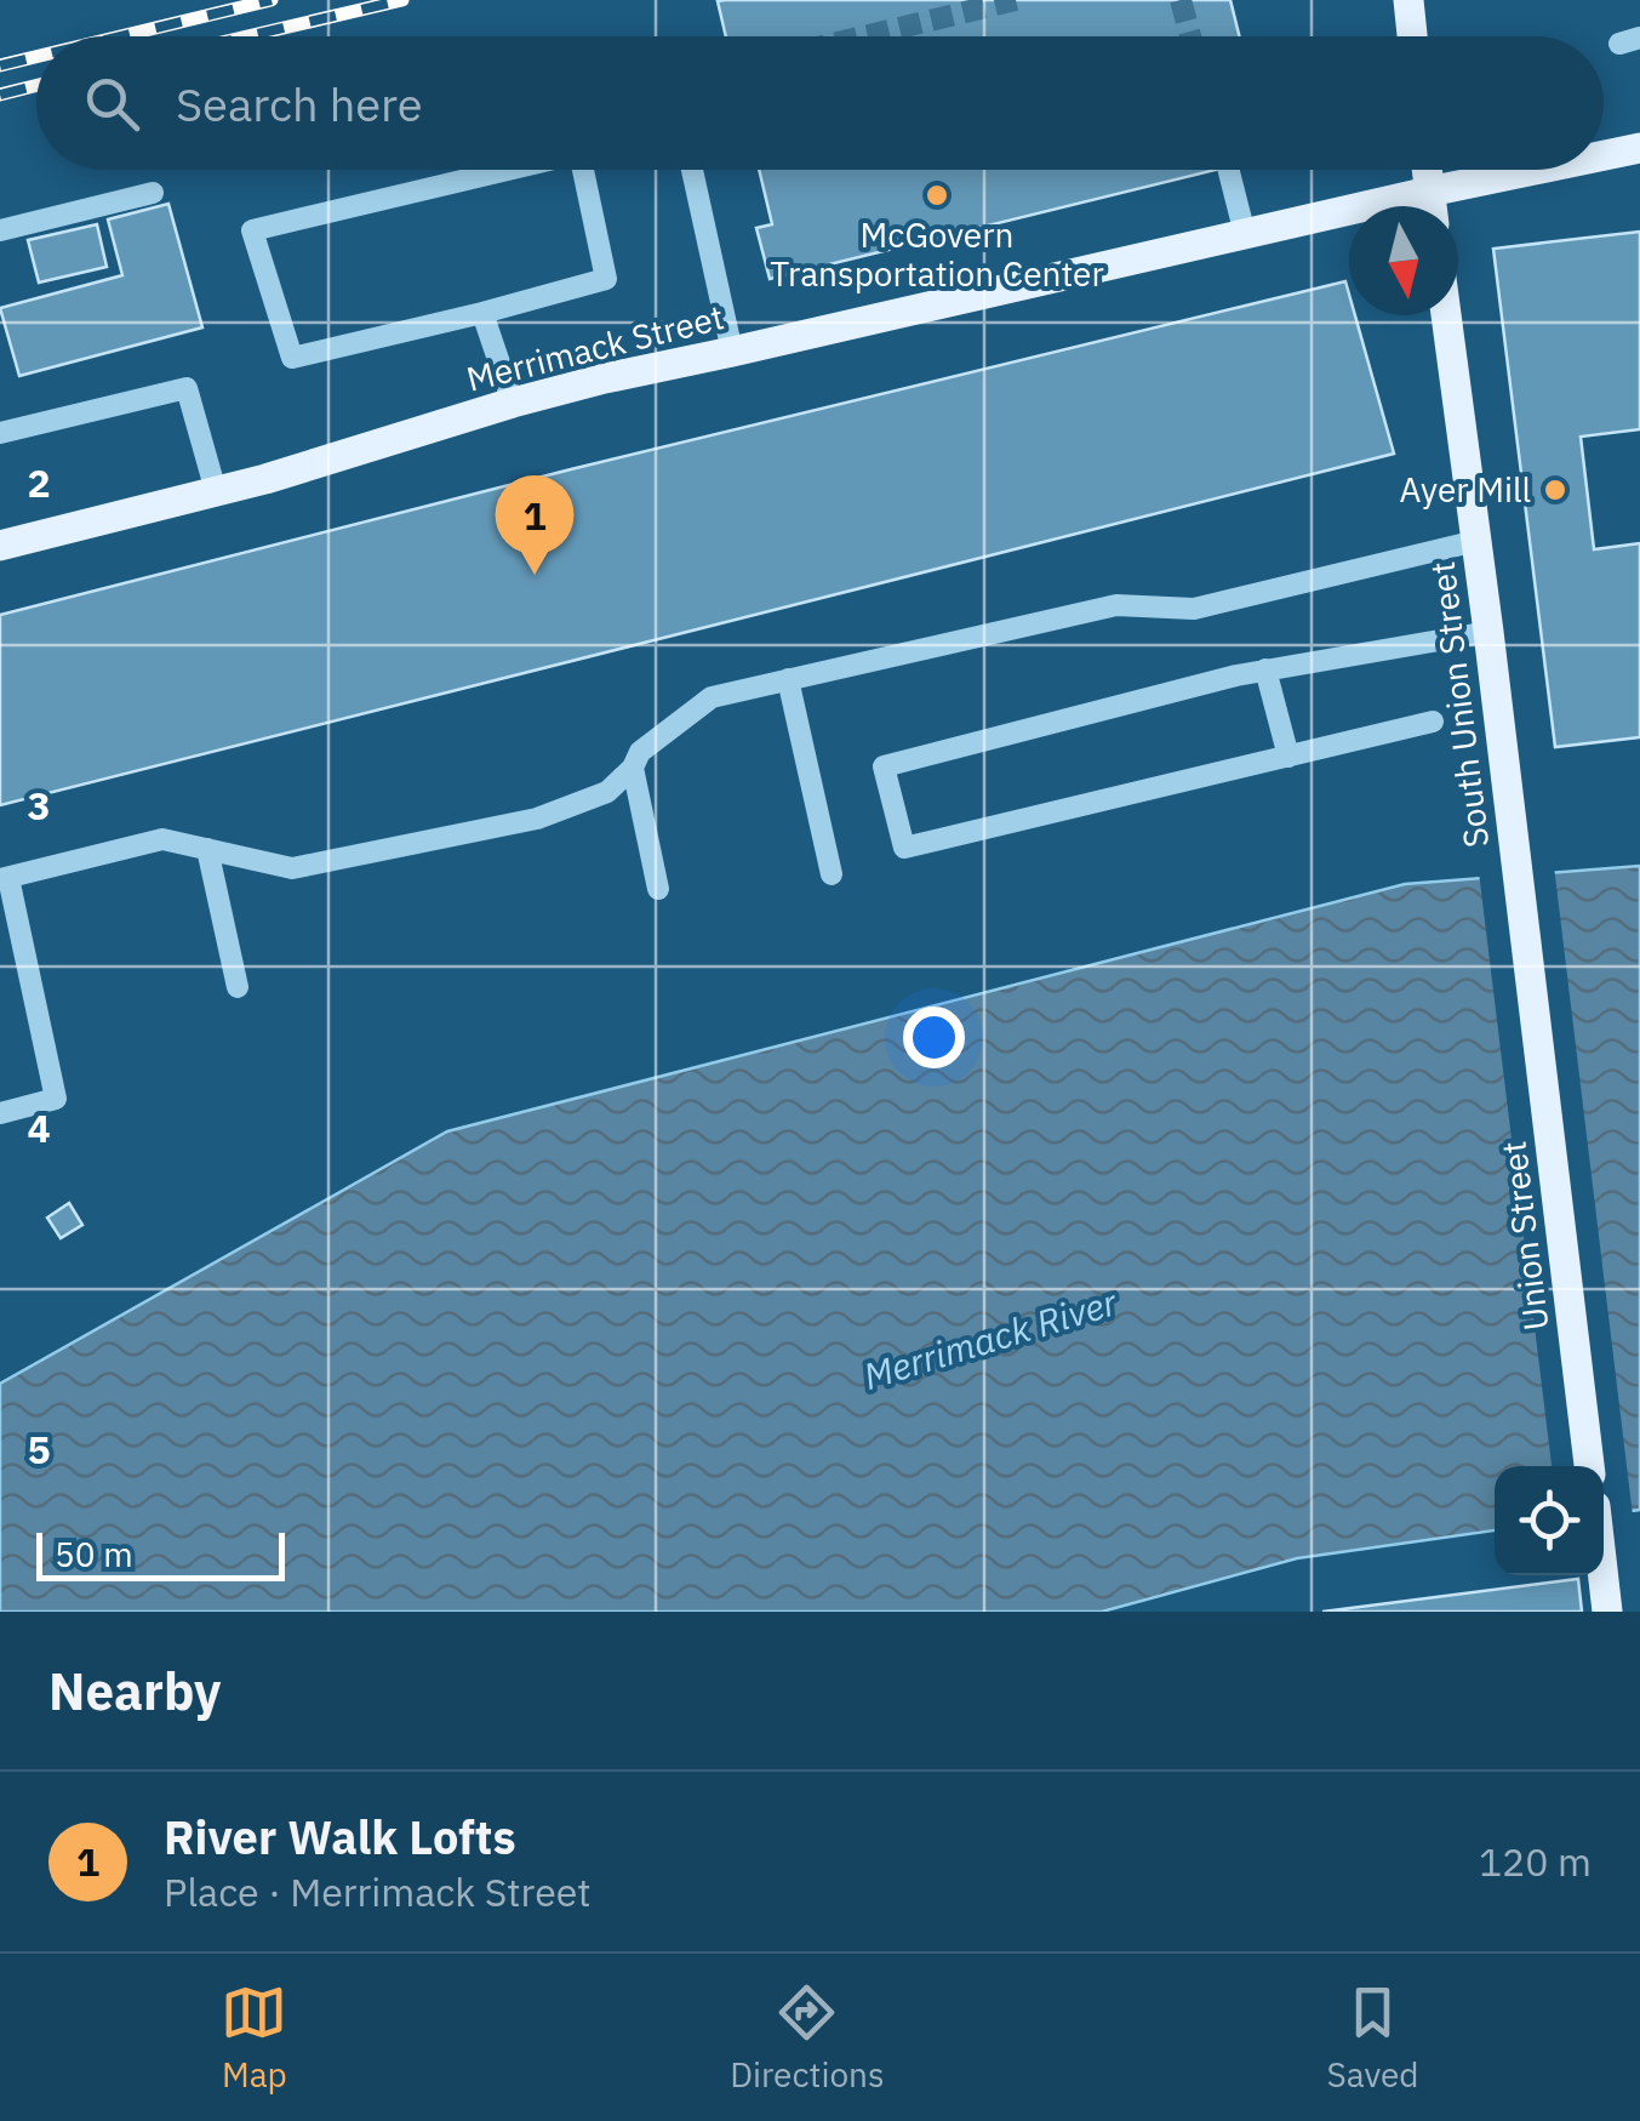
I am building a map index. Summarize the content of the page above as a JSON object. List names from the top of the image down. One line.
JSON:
{"streets":{"main road":["Merrimack Street","South Union Street","Union Street"]},"crossings":[["South Union Street","Union Street"]],"water":["Merrimack River"],"places":["McGovern Transportation Center","Ayer Mill"],"scale_bar":"50 m","north":"bottom","page":{"search":"Search here","pins":"1","scale":"50 m","heading":"Nearby","list":[{"mark":"1","name":"River Walk Lofts","note":"Place · Merrimack Street","value":"120 m"}],"nav":["Map","Directions","Saved"]},"grid":{"rows":["2","3","4","5"]}}
